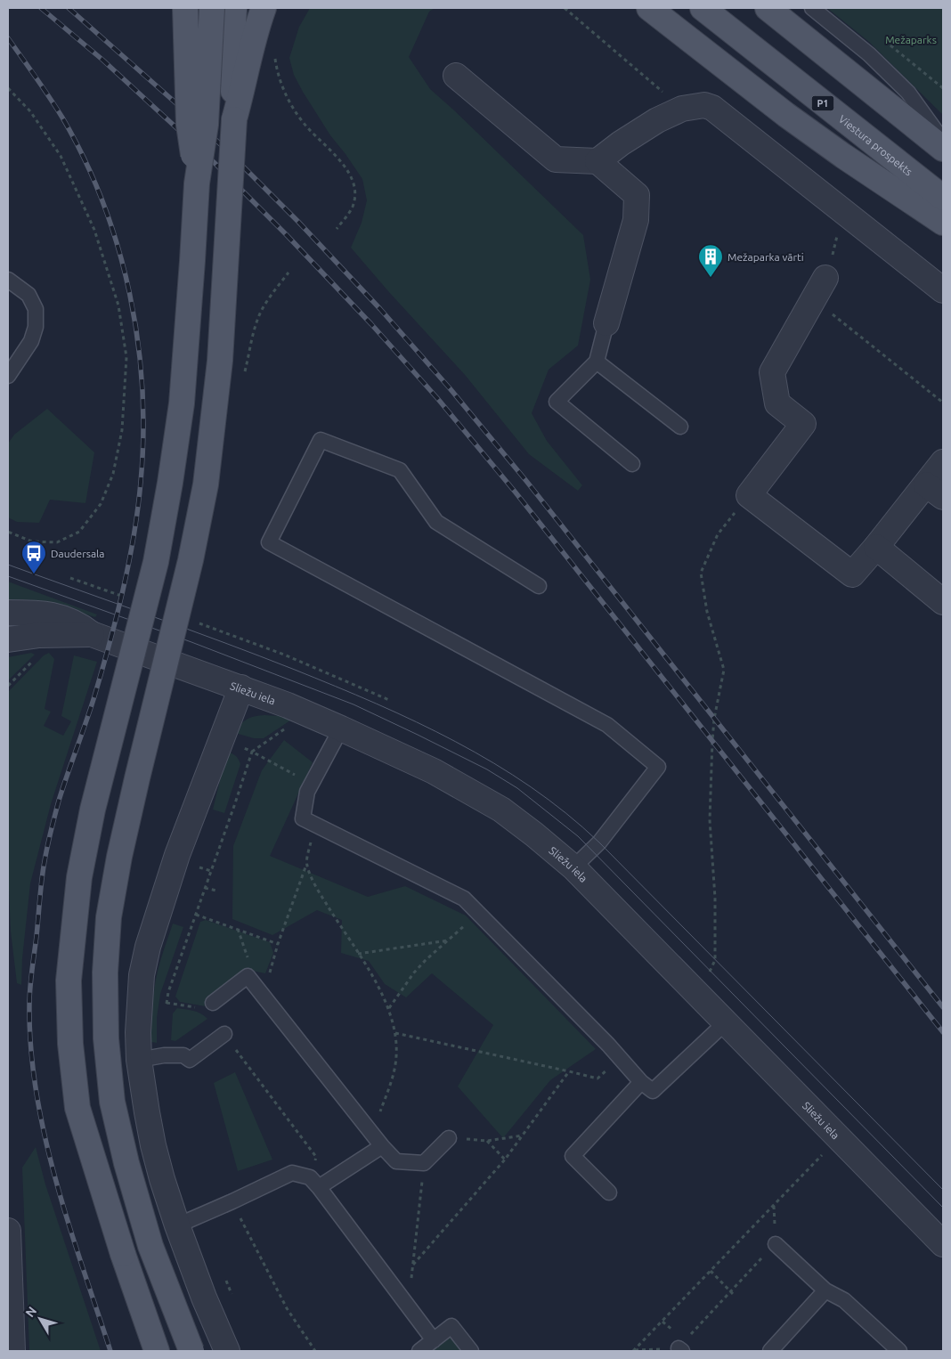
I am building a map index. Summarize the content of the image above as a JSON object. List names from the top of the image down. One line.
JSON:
{"streets":{"main road":["P1","Viestura prospekts"],"street":["Sliežu iela"]},"parks":["Mežaparks"],"places":{"building":["Mežaparka vārti"],"bus stop":["Daudersala"]},"north":"top left"}
